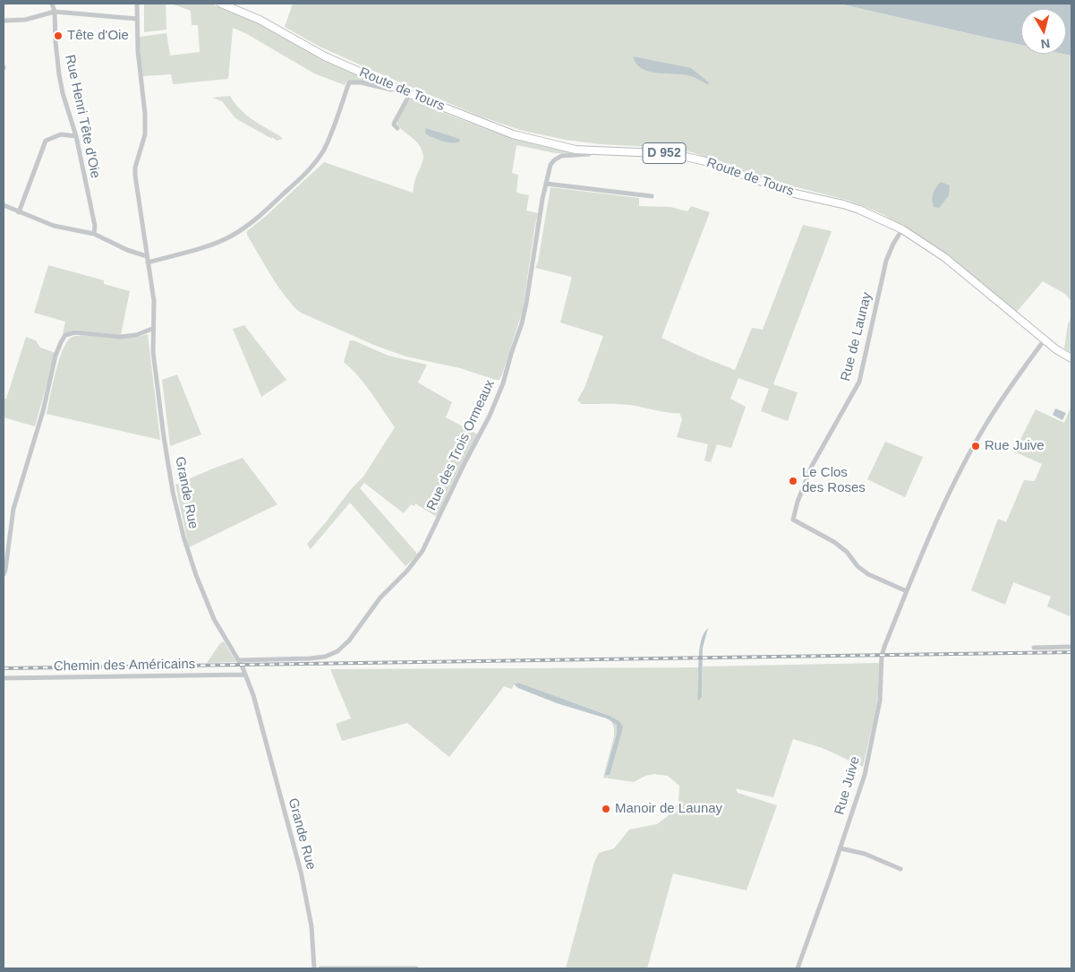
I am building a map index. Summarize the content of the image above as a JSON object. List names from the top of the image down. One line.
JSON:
{"streets":{"main road":["Route de Tours","D 952"],"street":["Rue Henri Tête d'Oie","Rue de Launay","Rue des Trois Ormeaux","Grande Rue","Chemin des Américains","Rue Juive"]},"crossings":[["Route de Tours","Rue de Launay"],["Route de Tours","Rue des Trois Ormeaux"],["Route de Tours","Rue Juive"],["Rue de Launay","Rue Juive"],["Rue des Trois Ormeaux","Grande Rue"],["Grande Rue","Chemin des Américains"]],"places":["Tête d'Oie","Rue Juive","Le Clos des Roses","Manoir de Launay"],"north":"bottom"}
